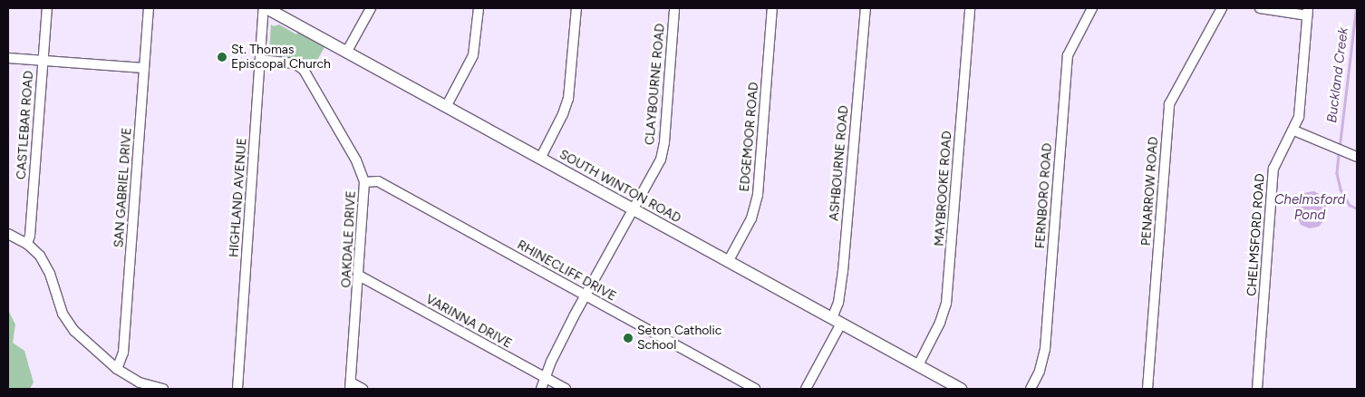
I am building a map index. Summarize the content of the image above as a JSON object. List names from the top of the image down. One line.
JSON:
{"streets":{"main road":["SOUTH WINTON ROAD"],"street":["CLAYBOURNE ROAD","CASTLEBAR ROAD","EDGEMOOR ROAD","ASHBOURNE ROAD","SAN GABRIEL DRIVE","MAYBROOKE ROAD","PENARROW ROAD","FERNBORO ROAD","HIGHLAND AVENUE","CHELMSFORD ROAD","OAKDALE DRIVE","RHINECLIFF DRIVE","VARINNA DRIVE"]},"crossings":[["CLAYBOURNE ROAD","SOUTH WINTON ROAD"],["CLAYBOURNE ROAD","RHINECLIFF DRIVE"],["CLAYBOURNE ROAD","VARINNA DRIVE"],["EDGEMOOR ROAD","SOUTH WINTON ROAD"],["ASHBOURNE ROAD","SOUTH WINTON ROAD"],["SOUTH WINTON ROAD","MAYBROOKE ROAD"],["SOUTH WINTON ROAD","HIGHLAND AVENUE"],["HIGHLAND AVENUE","OAKDALE DRIVE"],["OAKDALE DRIVE","RHINECLIFF DRIVE"],["OAKDALE DRIVE","VARINNA DRIVE"]],"water":["Buckland Creek","Chelmsford Pond"],"places":["St. Thomas Episcopal Church","Seton Catholic School"]}
